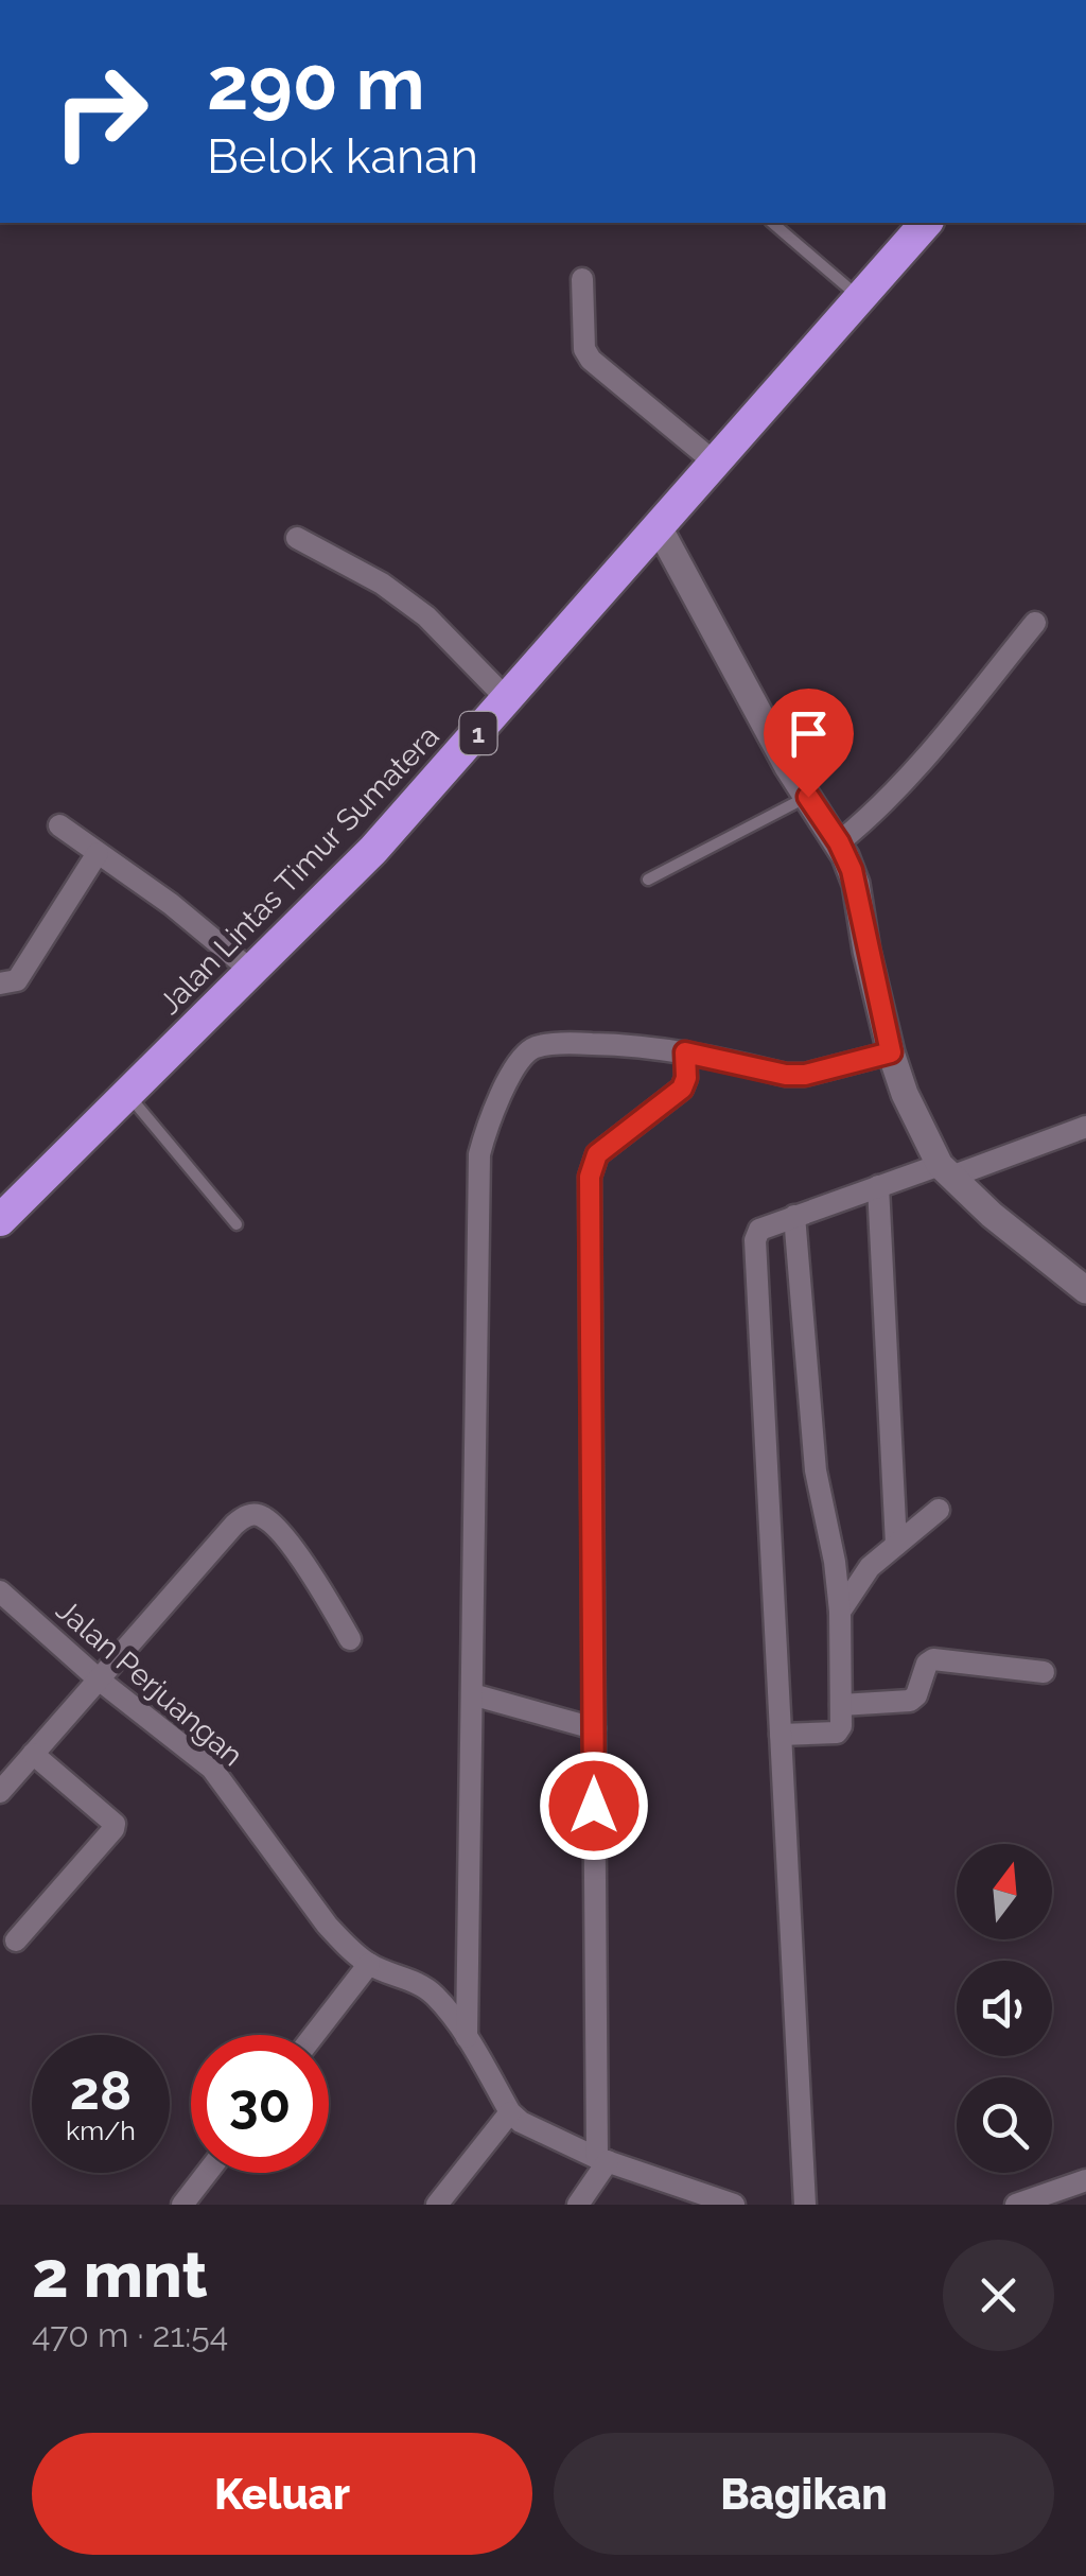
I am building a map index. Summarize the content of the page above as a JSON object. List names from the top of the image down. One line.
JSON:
{"streets":{"highway":["1","Jalan Lintas Timur Sumatera"],"street":["Jalan Perjuangan"]},"north":"top","page":{"turn":["290 m","Belok kanan"],"speed":"28 km/h","limit":"30","heading":["2 mnt","470 m · 21:54"],"buttons":["Keluar","Bagikan"]}}
